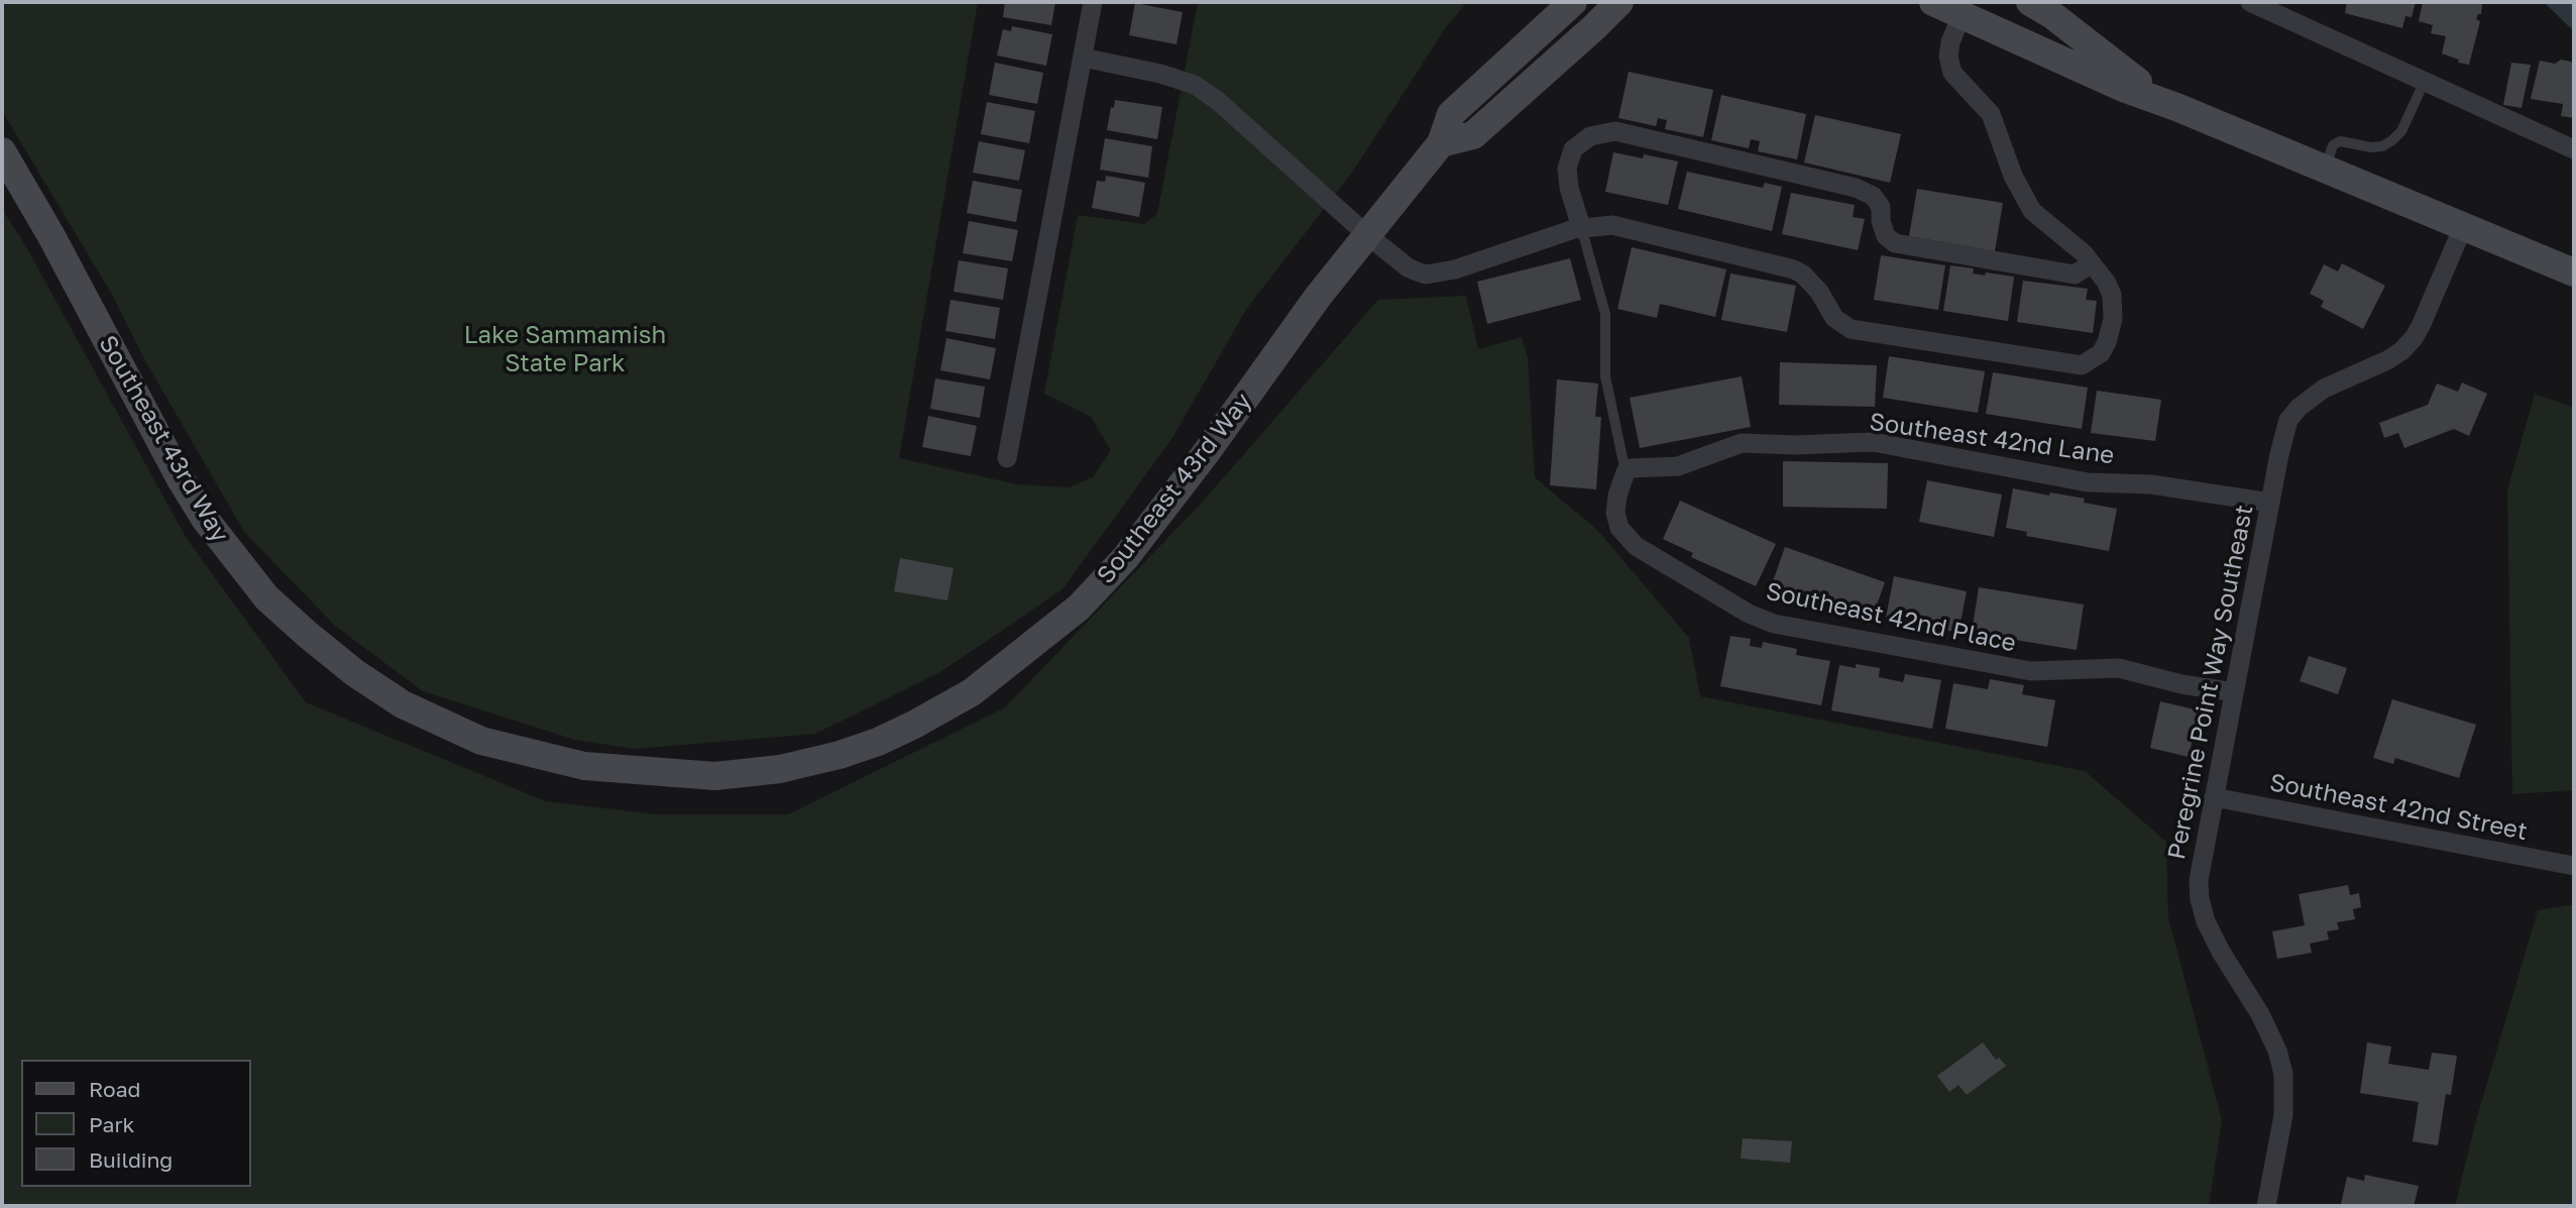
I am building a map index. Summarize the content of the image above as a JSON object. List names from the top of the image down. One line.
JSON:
{"streets":{"main road":["Southeast 43rd Way"],"street":["Southeast 42nd Lane","Southeast 42nd Place","Peregrine Point Way Southeast","Southeast 42nd Street"]},"crossings":[["Southeast 42nd Lane","Southeast 42nd Place"],["Southeast 42nd Lane","Peregrine Point Way Southeast"],["Southeast 42nd Place","Peregrine Point Way Southeast"],["Peregrine Point Way Southeast","Southeast 42nd Street"]],"parks":["Lake Sammamish State Park"],"legend":["Road","Park","Building"]}
